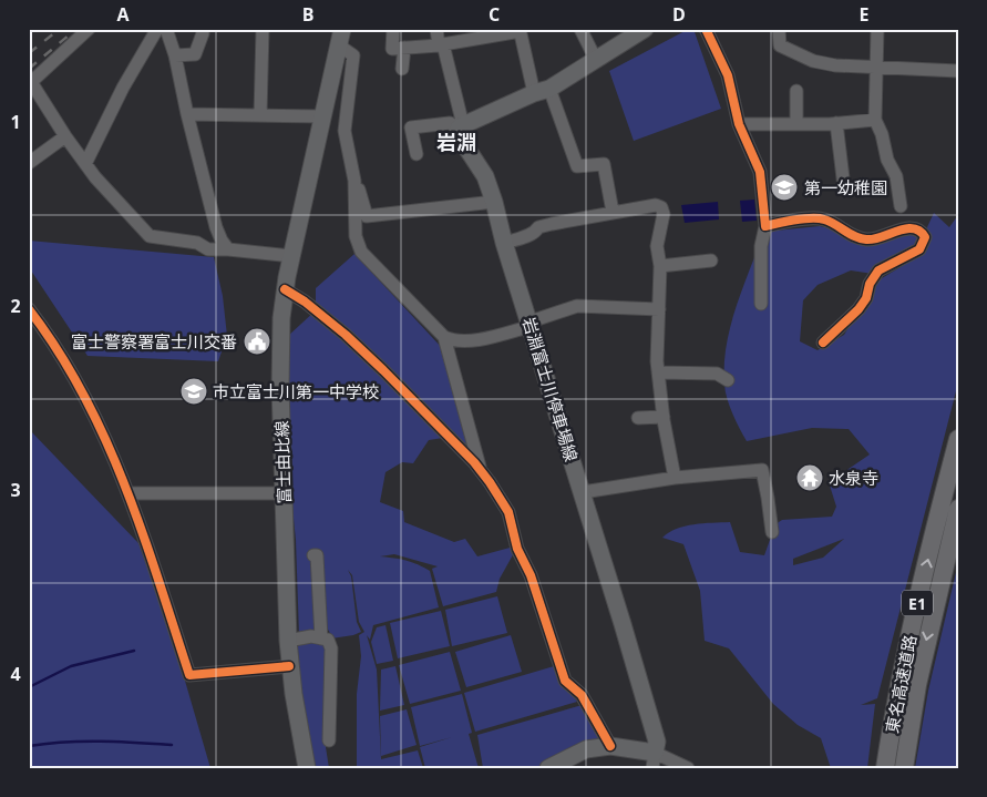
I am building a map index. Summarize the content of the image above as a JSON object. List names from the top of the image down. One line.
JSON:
{"streets":{"highway":["E1","東名高速道路"],"main road":["岩淵富士川停車場線","富士由比線"]},"districts":["岩淵"],"places":{"school or university":["第一幼稚園","市立富士川第一中学校"],"public building":["富士警察署富士川交番"],"temple":["水泉寺"]},"grid":{"columns":["A","B","C","D","E"],"rows":["1","2","3","4"]}}
